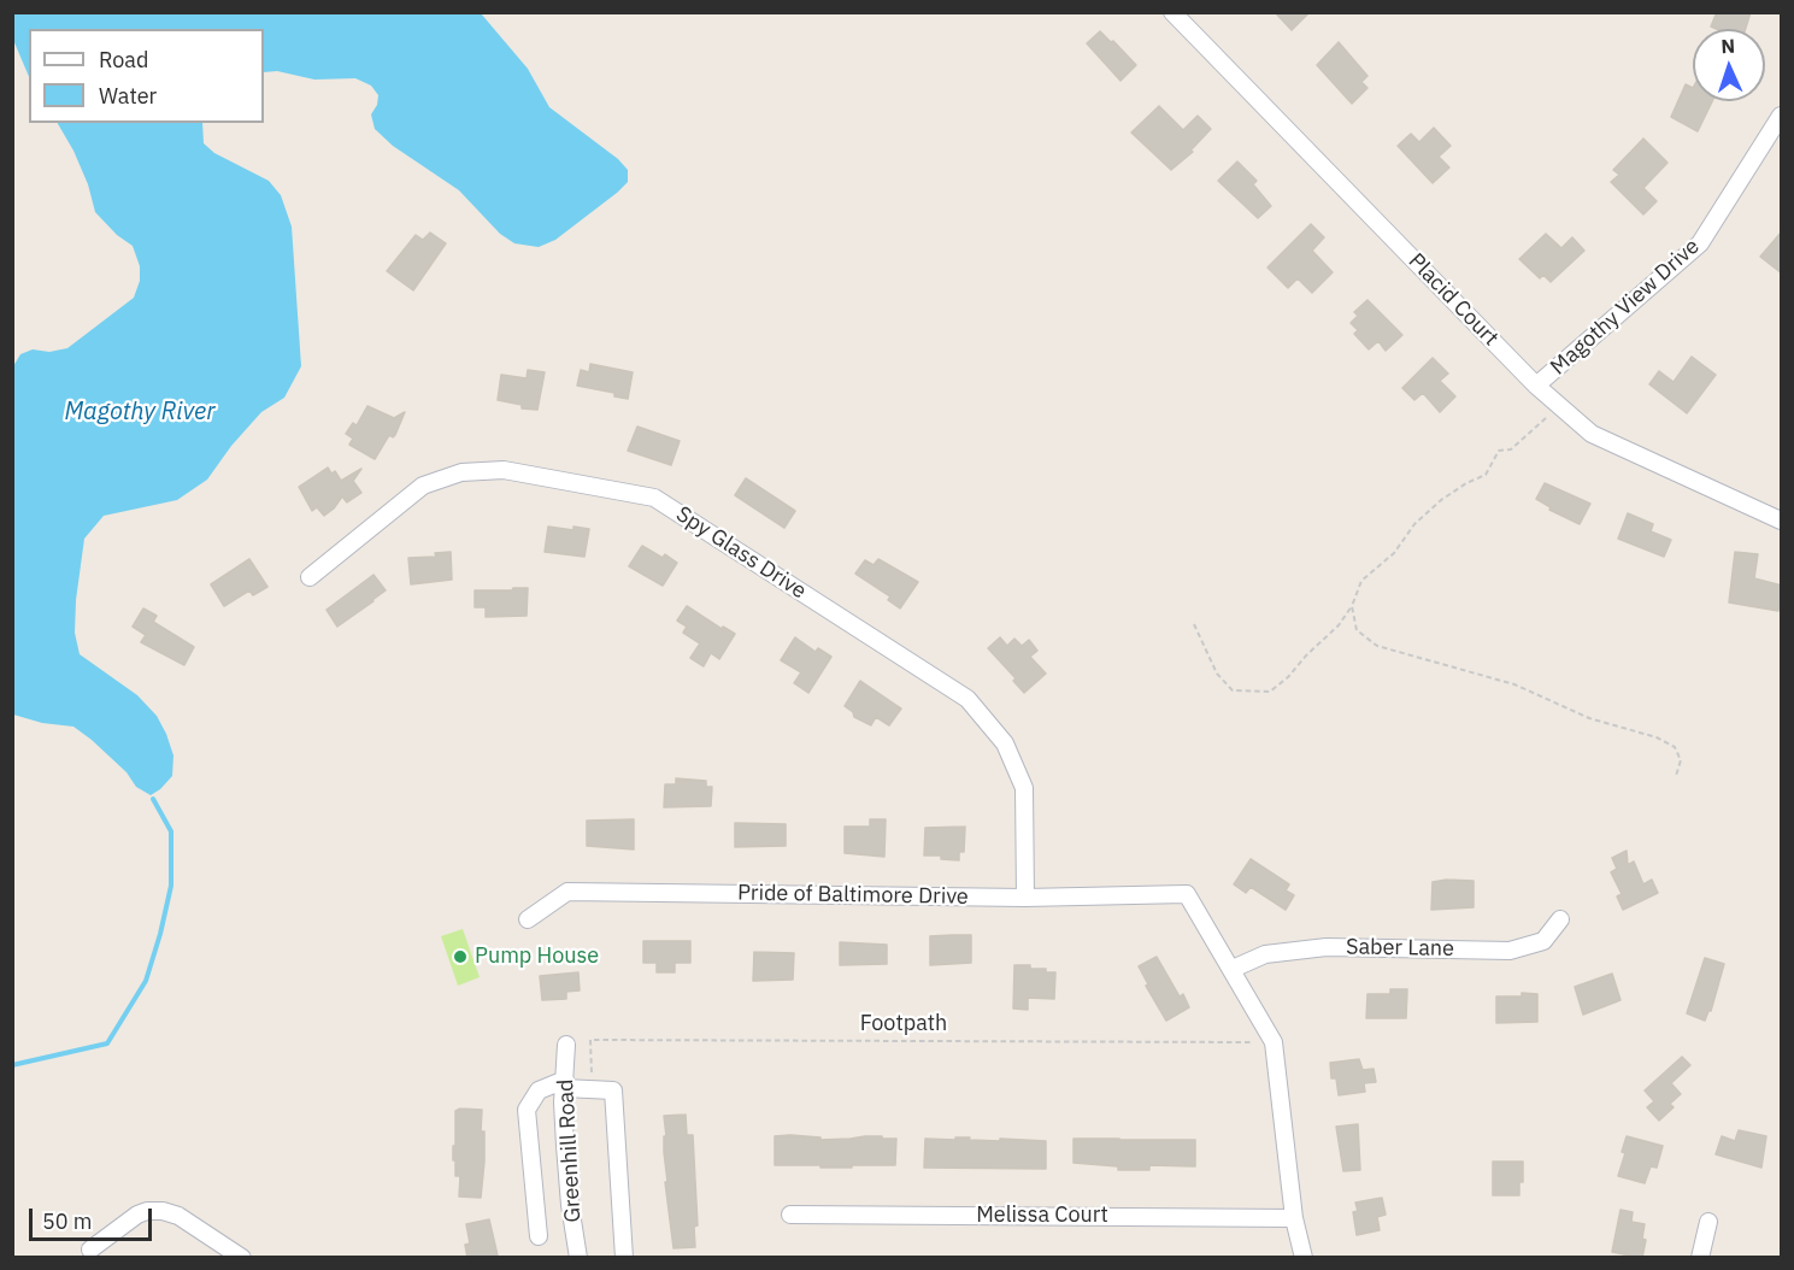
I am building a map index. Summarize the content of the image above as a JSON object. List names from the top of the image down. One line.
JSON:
{"streets":{"street":["Placid Court","Magothy View Drive","Spy Glass Drive","Pride of Baltimore Drive","Saber Lane","Greenhill Road","Melissa Court"],"path":["Footpath"]},"crossings":[["Placid Court","Magothy View Drive"],["Spy Glass Drive","Pride of Baltimore Drive"],["Pride of Baltimore Drive","Saber Lane"]],"water":["Magothy River"],"places":["Pump House"],"legend":["Road","Water"],"scale_bar":"50 m","north":"top"}
